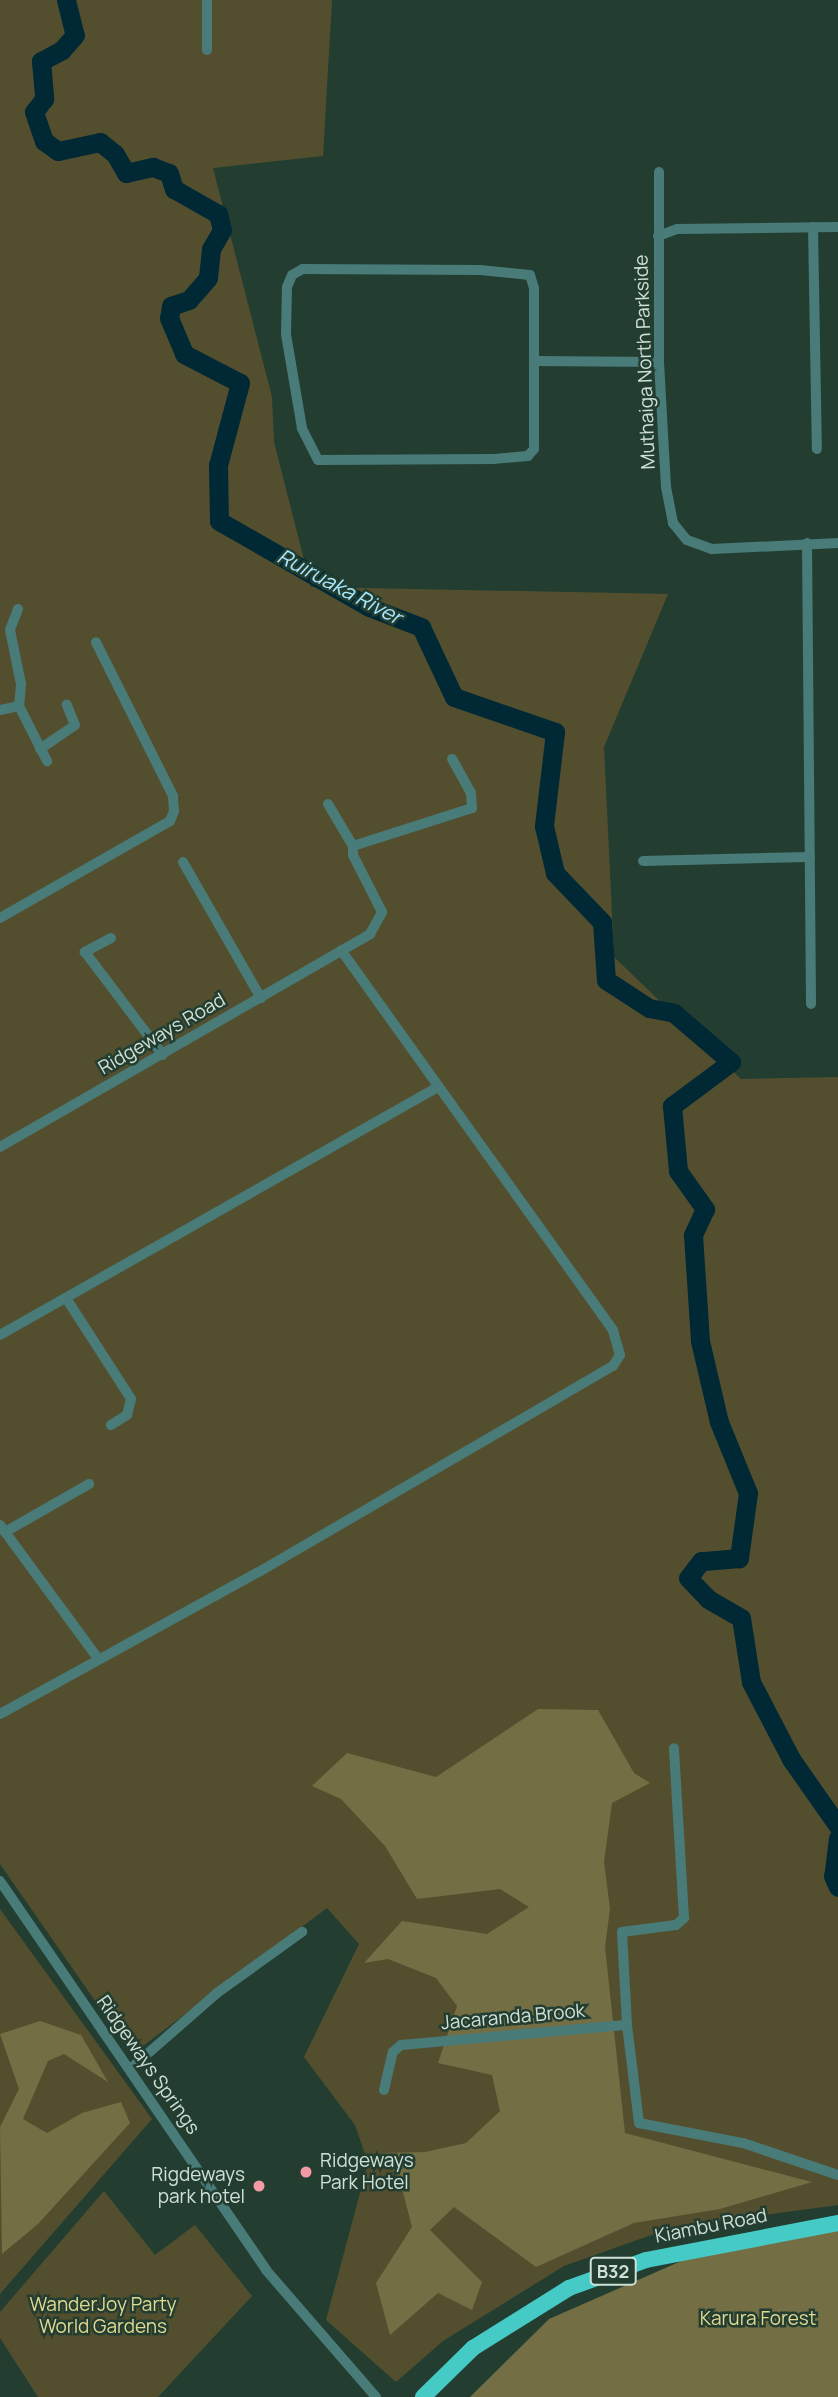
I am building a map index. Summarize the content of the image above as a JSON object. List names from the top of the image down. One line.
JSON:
{"streets":{"highway":["Kiambu Road","B32"],"street":["Muthaiga North Parkside","Ridgeways Road","Jacaranda Brook","Ridgeways Springs"]},"water":["Ruiruaka River"],"parks":["WanderJoy Party World Gardens","Karura Forest"],"places":["Ridgeways Park Hotel","Rigdeways park hotel"]}
